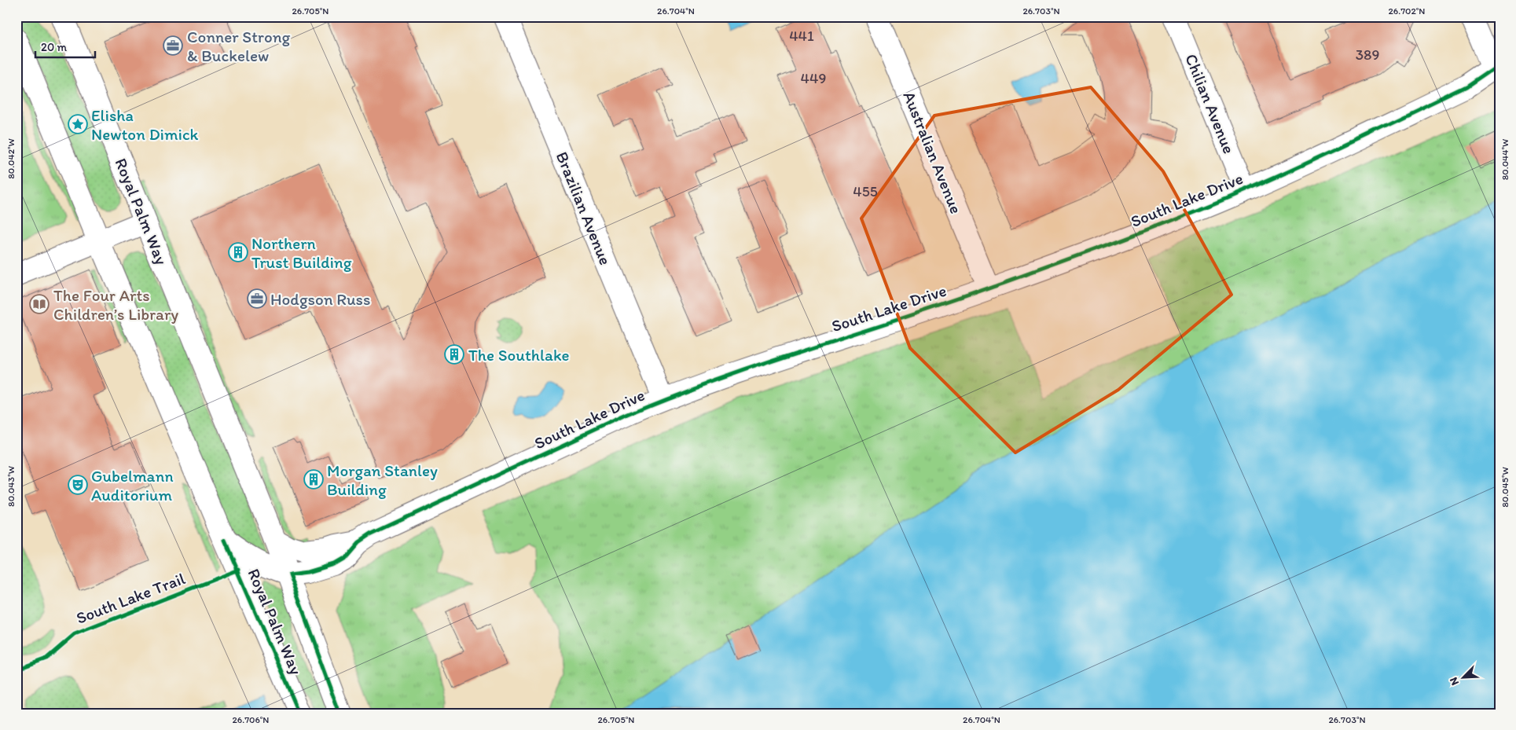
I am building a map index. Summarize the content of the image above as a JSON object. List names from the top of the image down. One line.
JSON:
{"streets":{"street":["Chilian Avenue","Australian Avenue","South Lake Drive","Brazilian Avenue","Royal Palm Way"],"cycle path":["South Lake Trail"]},"crossings":[["Chilian Avenue","South Lake Drive"],["Australian Avenue","South Lake Drive"],["South Lake Drive","Brazilian Avenue"],["South Lake Drive","Royal Palm Way"]],"places":{"office":["Conner Strong & Buckelew","Hodgson Russ"],"place":["Elisha Newton Dimick"],"building":["Northern Trust Building","The Southlake","Morgan Stanley Building"],"library":["The Four Arts Children’s Library"],"theatre":["Gubelmann Auditorium"]},"house_numbers":["441","389","449","455"],"scale_bar":"20 m","north":"bottom left","coordinates":["26.705°N","26.704°N","26.703°N","26.702°N","80.042°W","80.044°W","80.043°W","80.045°W","26.706°N"]}
